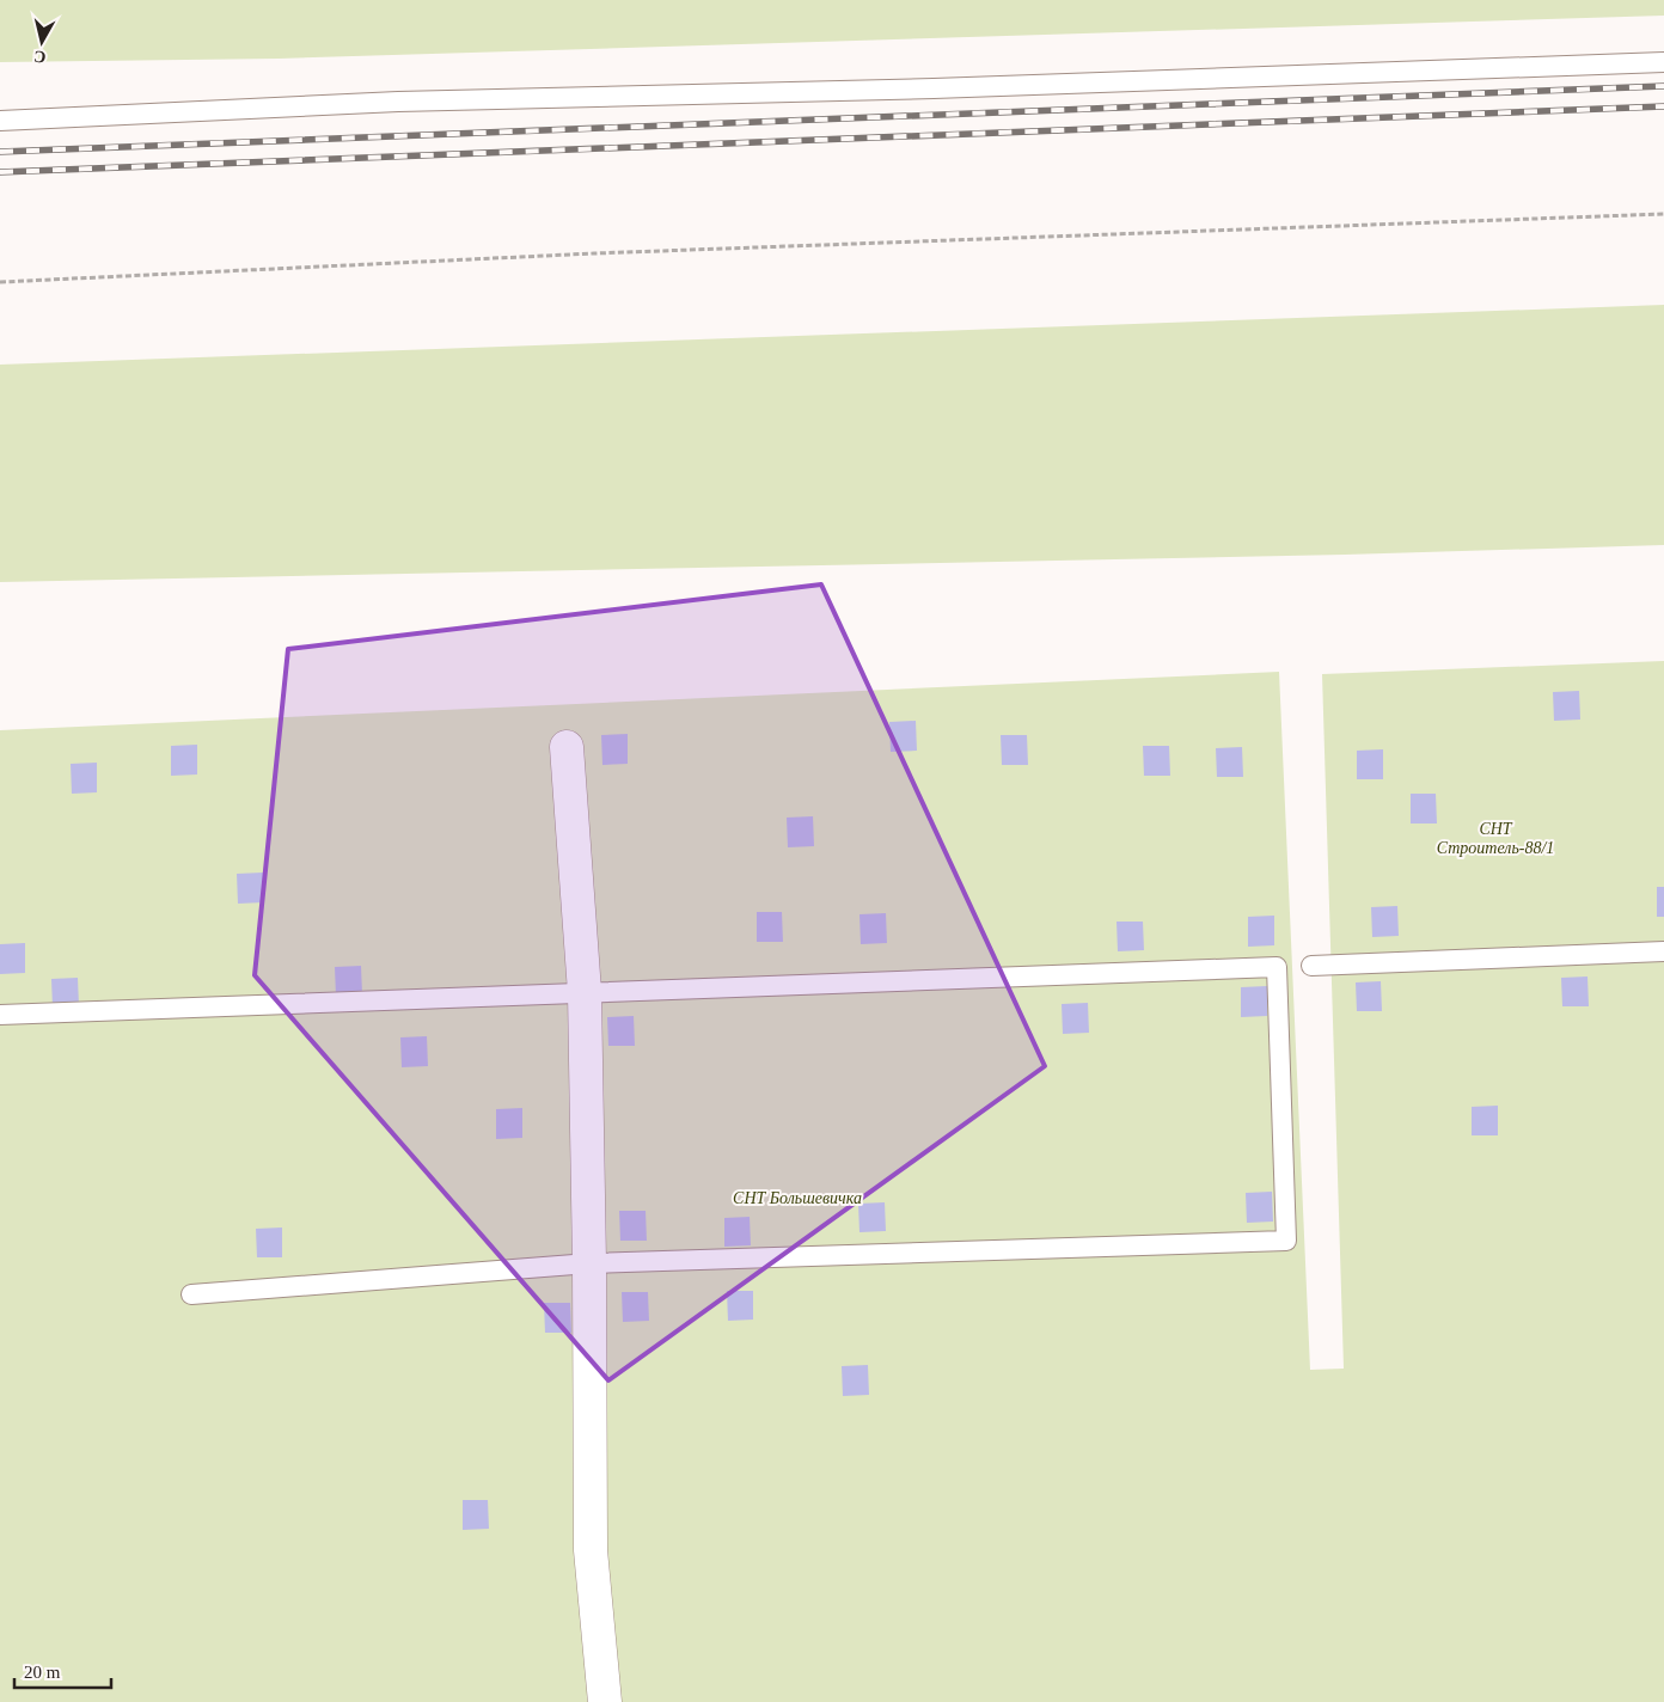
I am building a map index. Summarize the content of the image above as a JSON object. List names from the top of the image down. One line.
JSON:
{"parks":["СНТ Строитель-88/1","СНТ Большевичка"],"scale_bar":"20 m","north":"bottom"}
